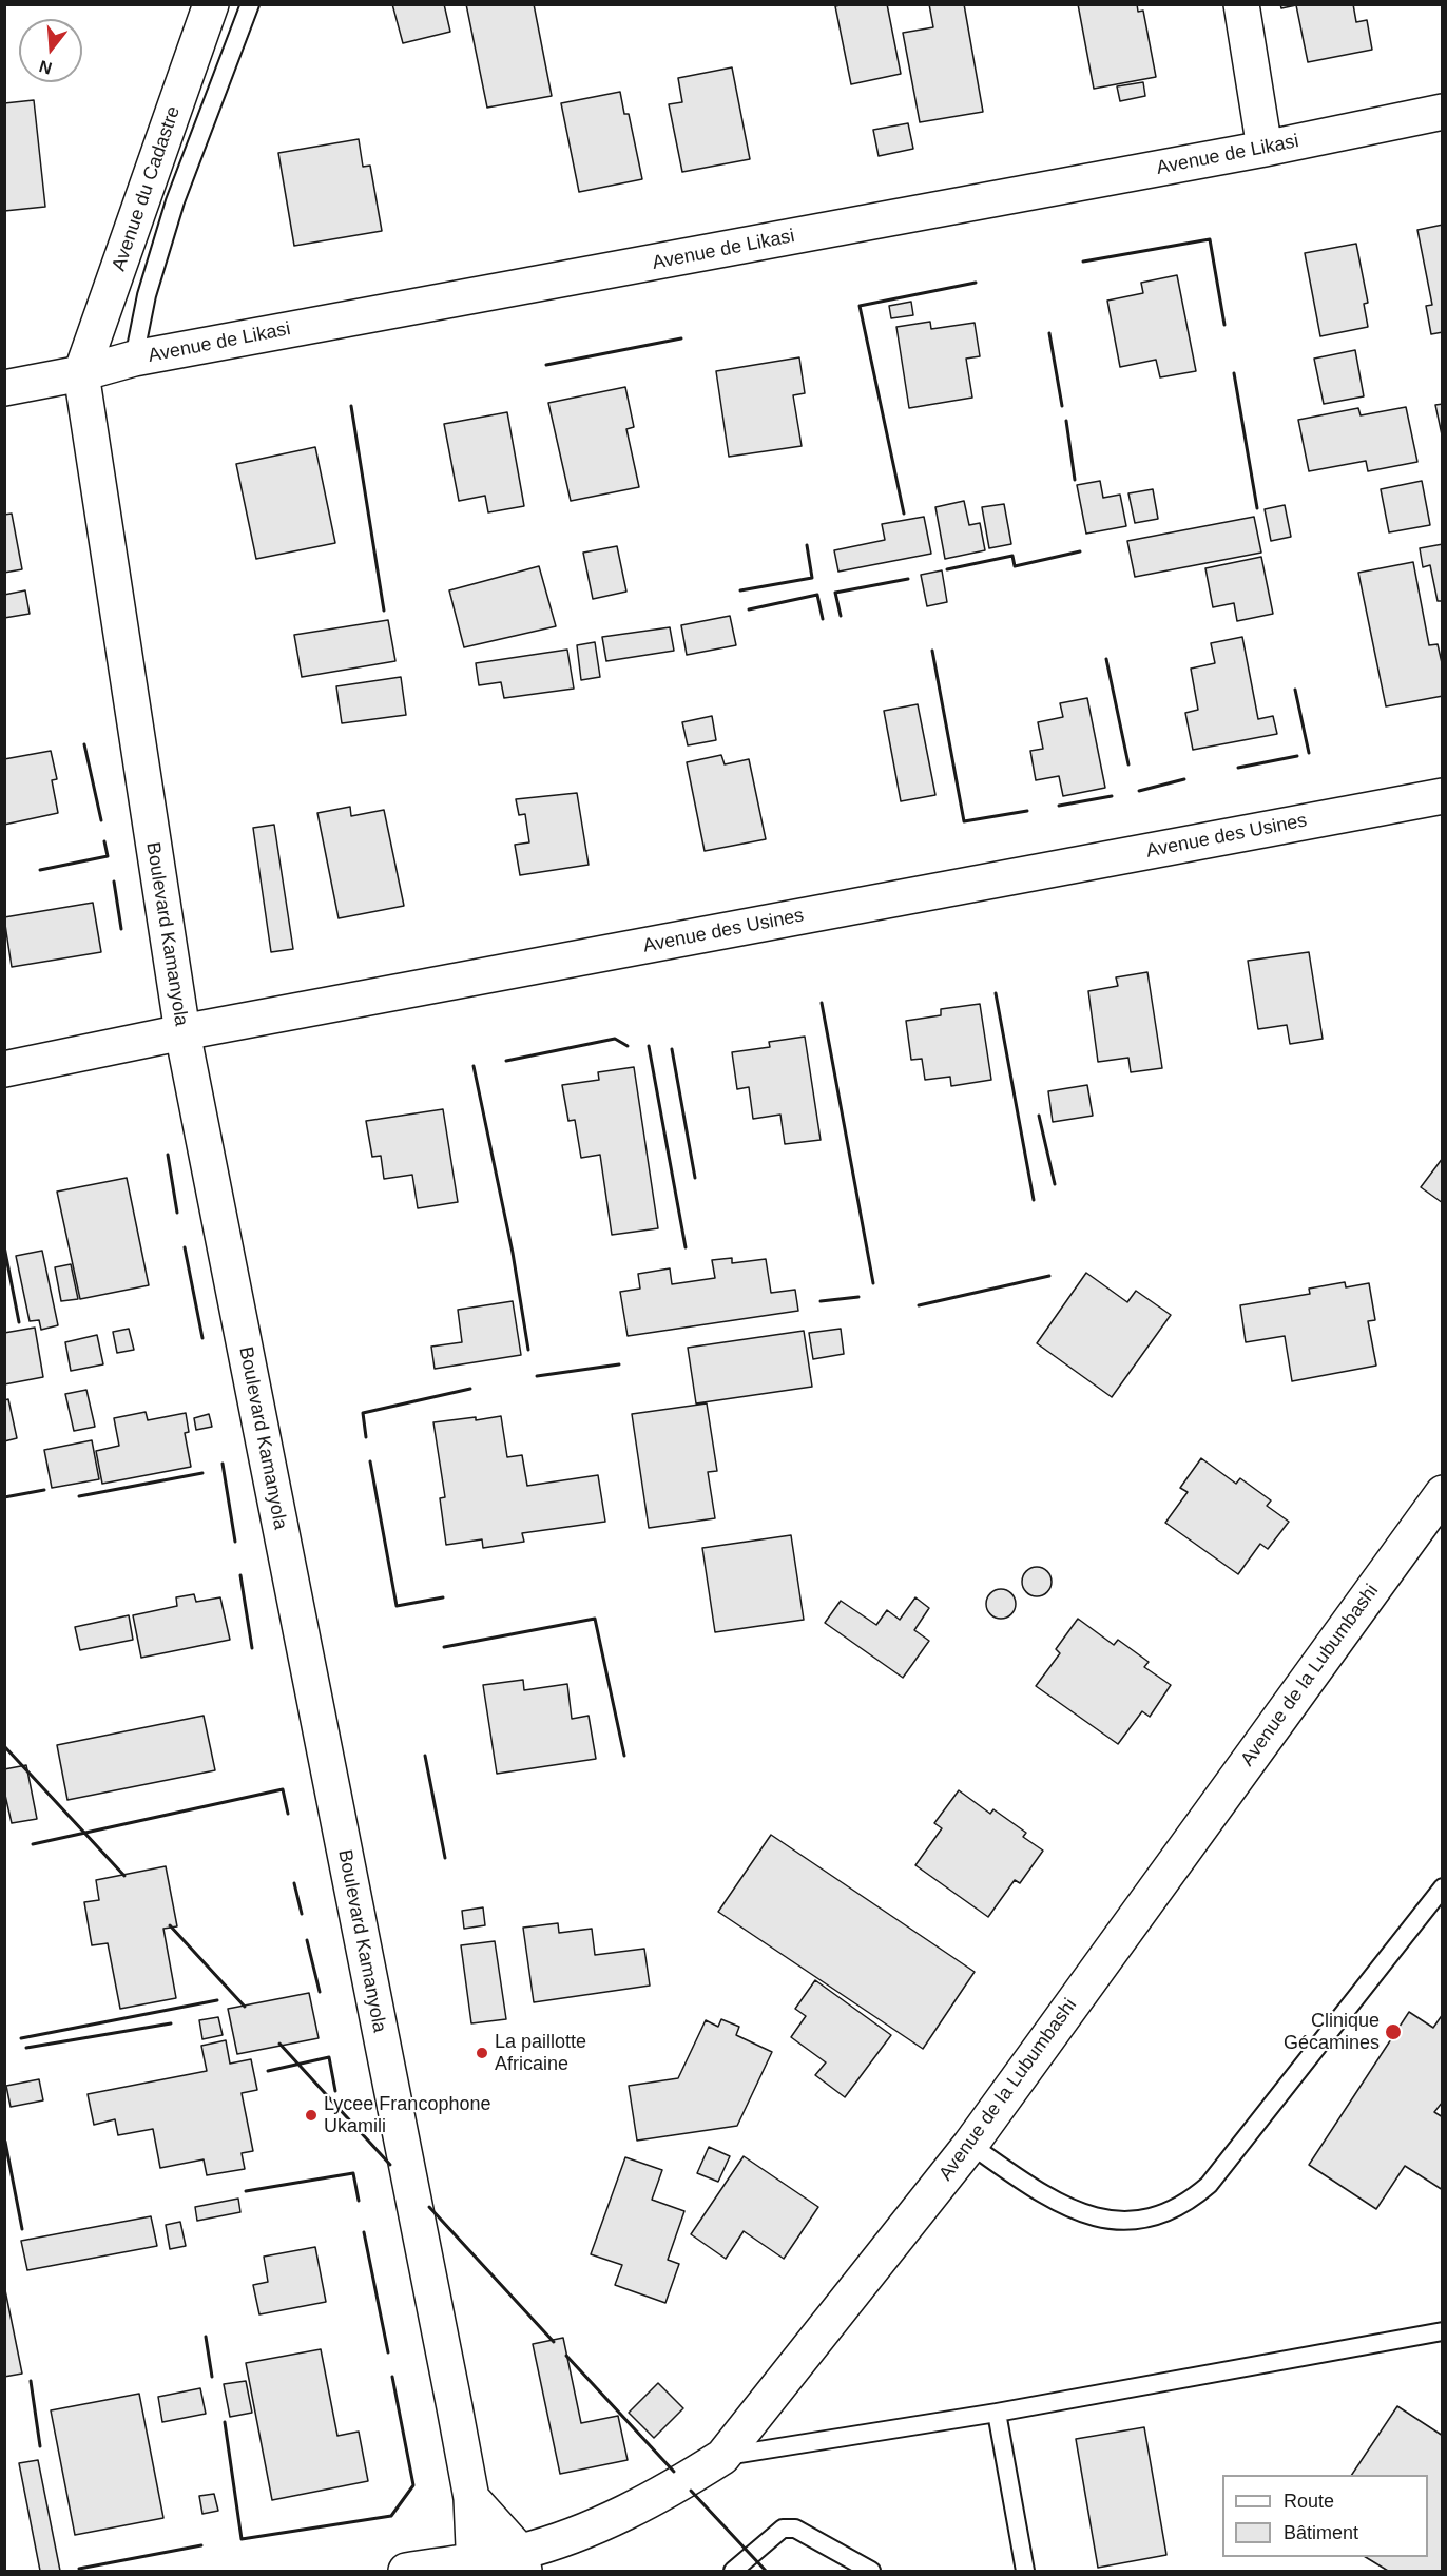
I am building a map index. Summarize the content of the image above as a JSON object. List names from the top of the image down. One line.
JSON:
{"streets":{"street":["Avenue de Likasi","Avenue du Cadastre","Avenue des Usines","Boulevard Kamanyola","Avenue de la Lubumbashi"]},"crossings":[["Avenue de Likasi","Avenue du Cadastre"],["Avenue de Likasi","Boulevard Kamanyola"],["Avenue du Cadastre","Boulevard Kamanyola"],["Avenue des Usines","Boulevard Kamanyola"],["Boulevard Kamanyola","Avenue de la Lubumbashi"]],"places":["Clinique Gécamines","La paillotte Africaine","Lycee Francophone Ukamili"],"legend":["Route","Bâtiment"],"north":"bottom"}
